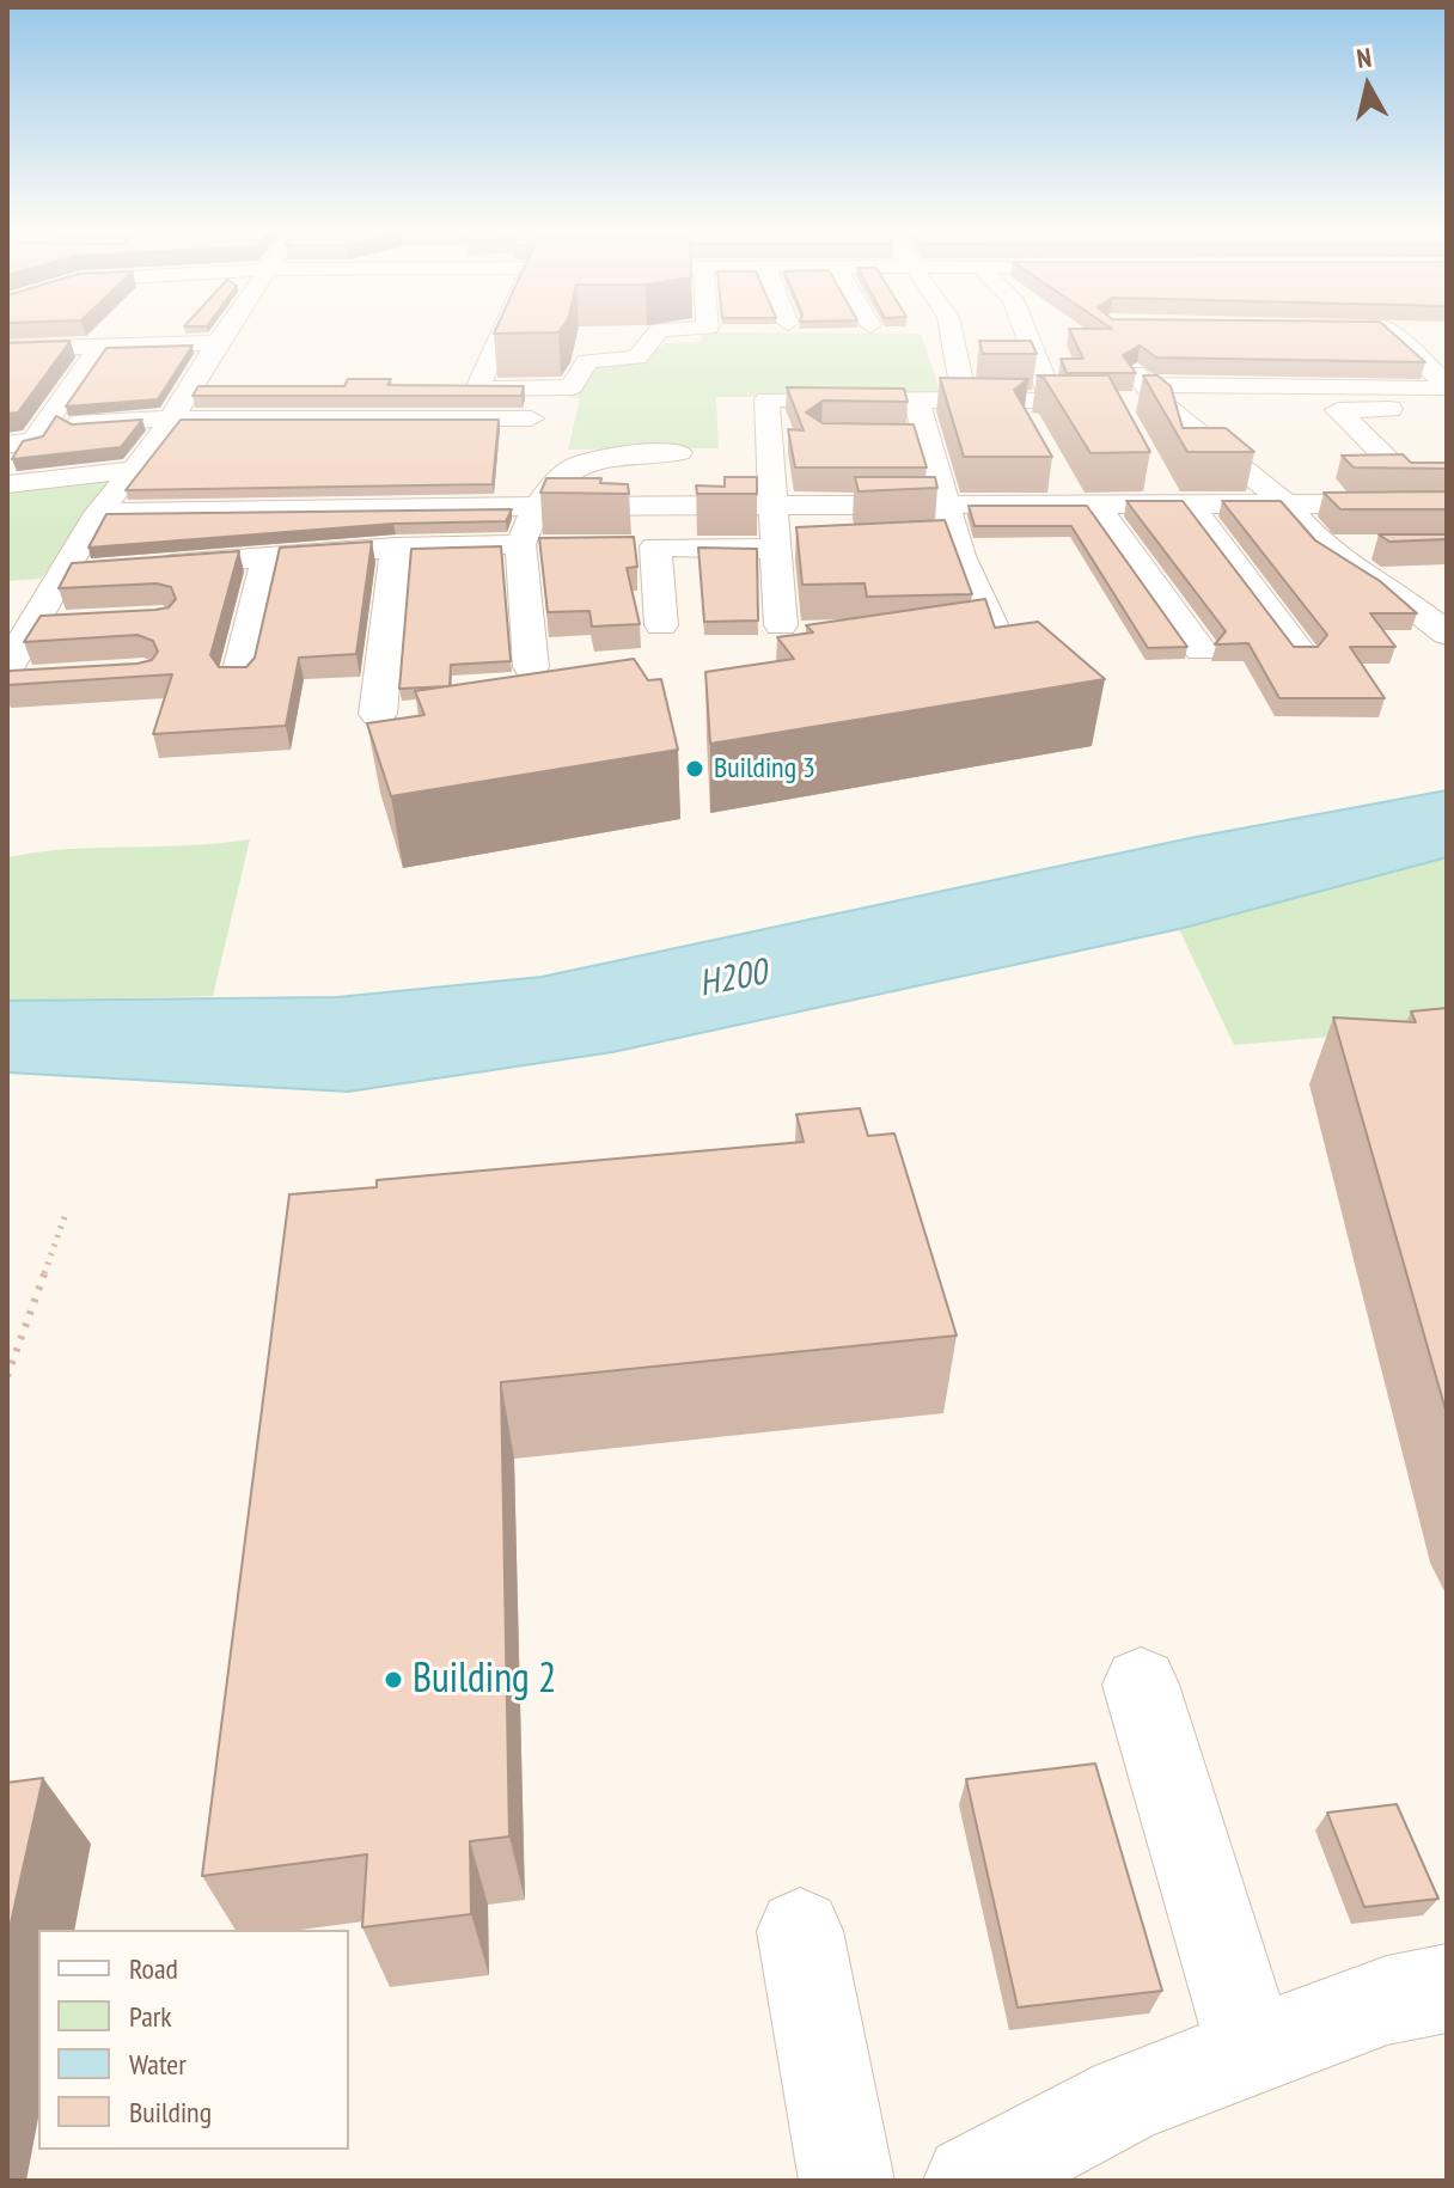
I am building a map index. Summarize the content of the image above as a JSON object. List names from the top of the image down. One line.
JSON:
{"water":["H200"],"places":["Building 3","Building 2"],"legend":["Road","Park","Water","Building"],"north":"top"}
